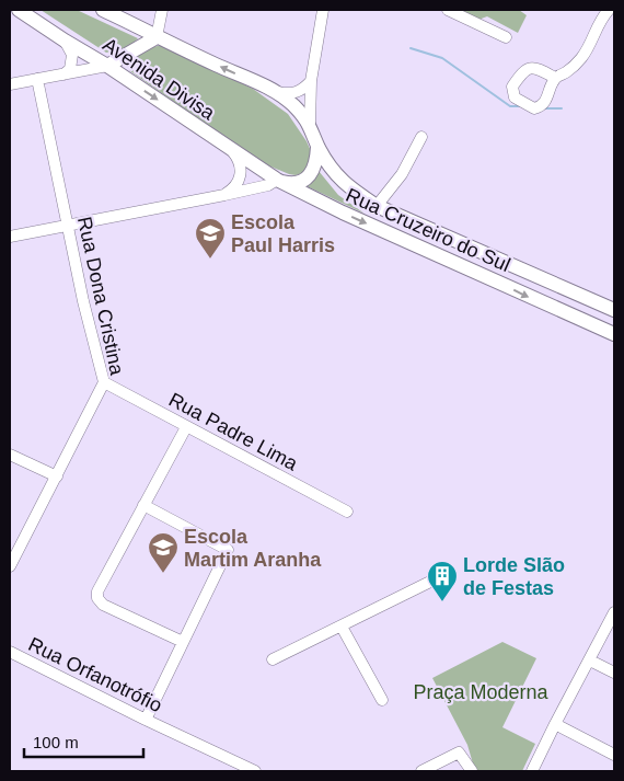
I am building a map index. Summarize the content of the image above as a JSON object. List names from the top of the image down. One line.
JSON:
{"streets":{"main road":["Avenida Divisa","Rua Cruzeiro do Sul"],"street":["Rua Dona Cristina","Rua Padre Lima","Rua Orfanotrófio"]},"crossings":[["Avenida Divisa","Rua Cruzeiro do Sul"],["Rua Dona Cristina","Rua Padre Lima"]],"parks":["Praça Moderna"],"places":{"school or university":["Escola Paul Harris","Escola Martim Aranha"],"building":["Lorde Slão de Festas"]},"scale_bar":"100 m"}
